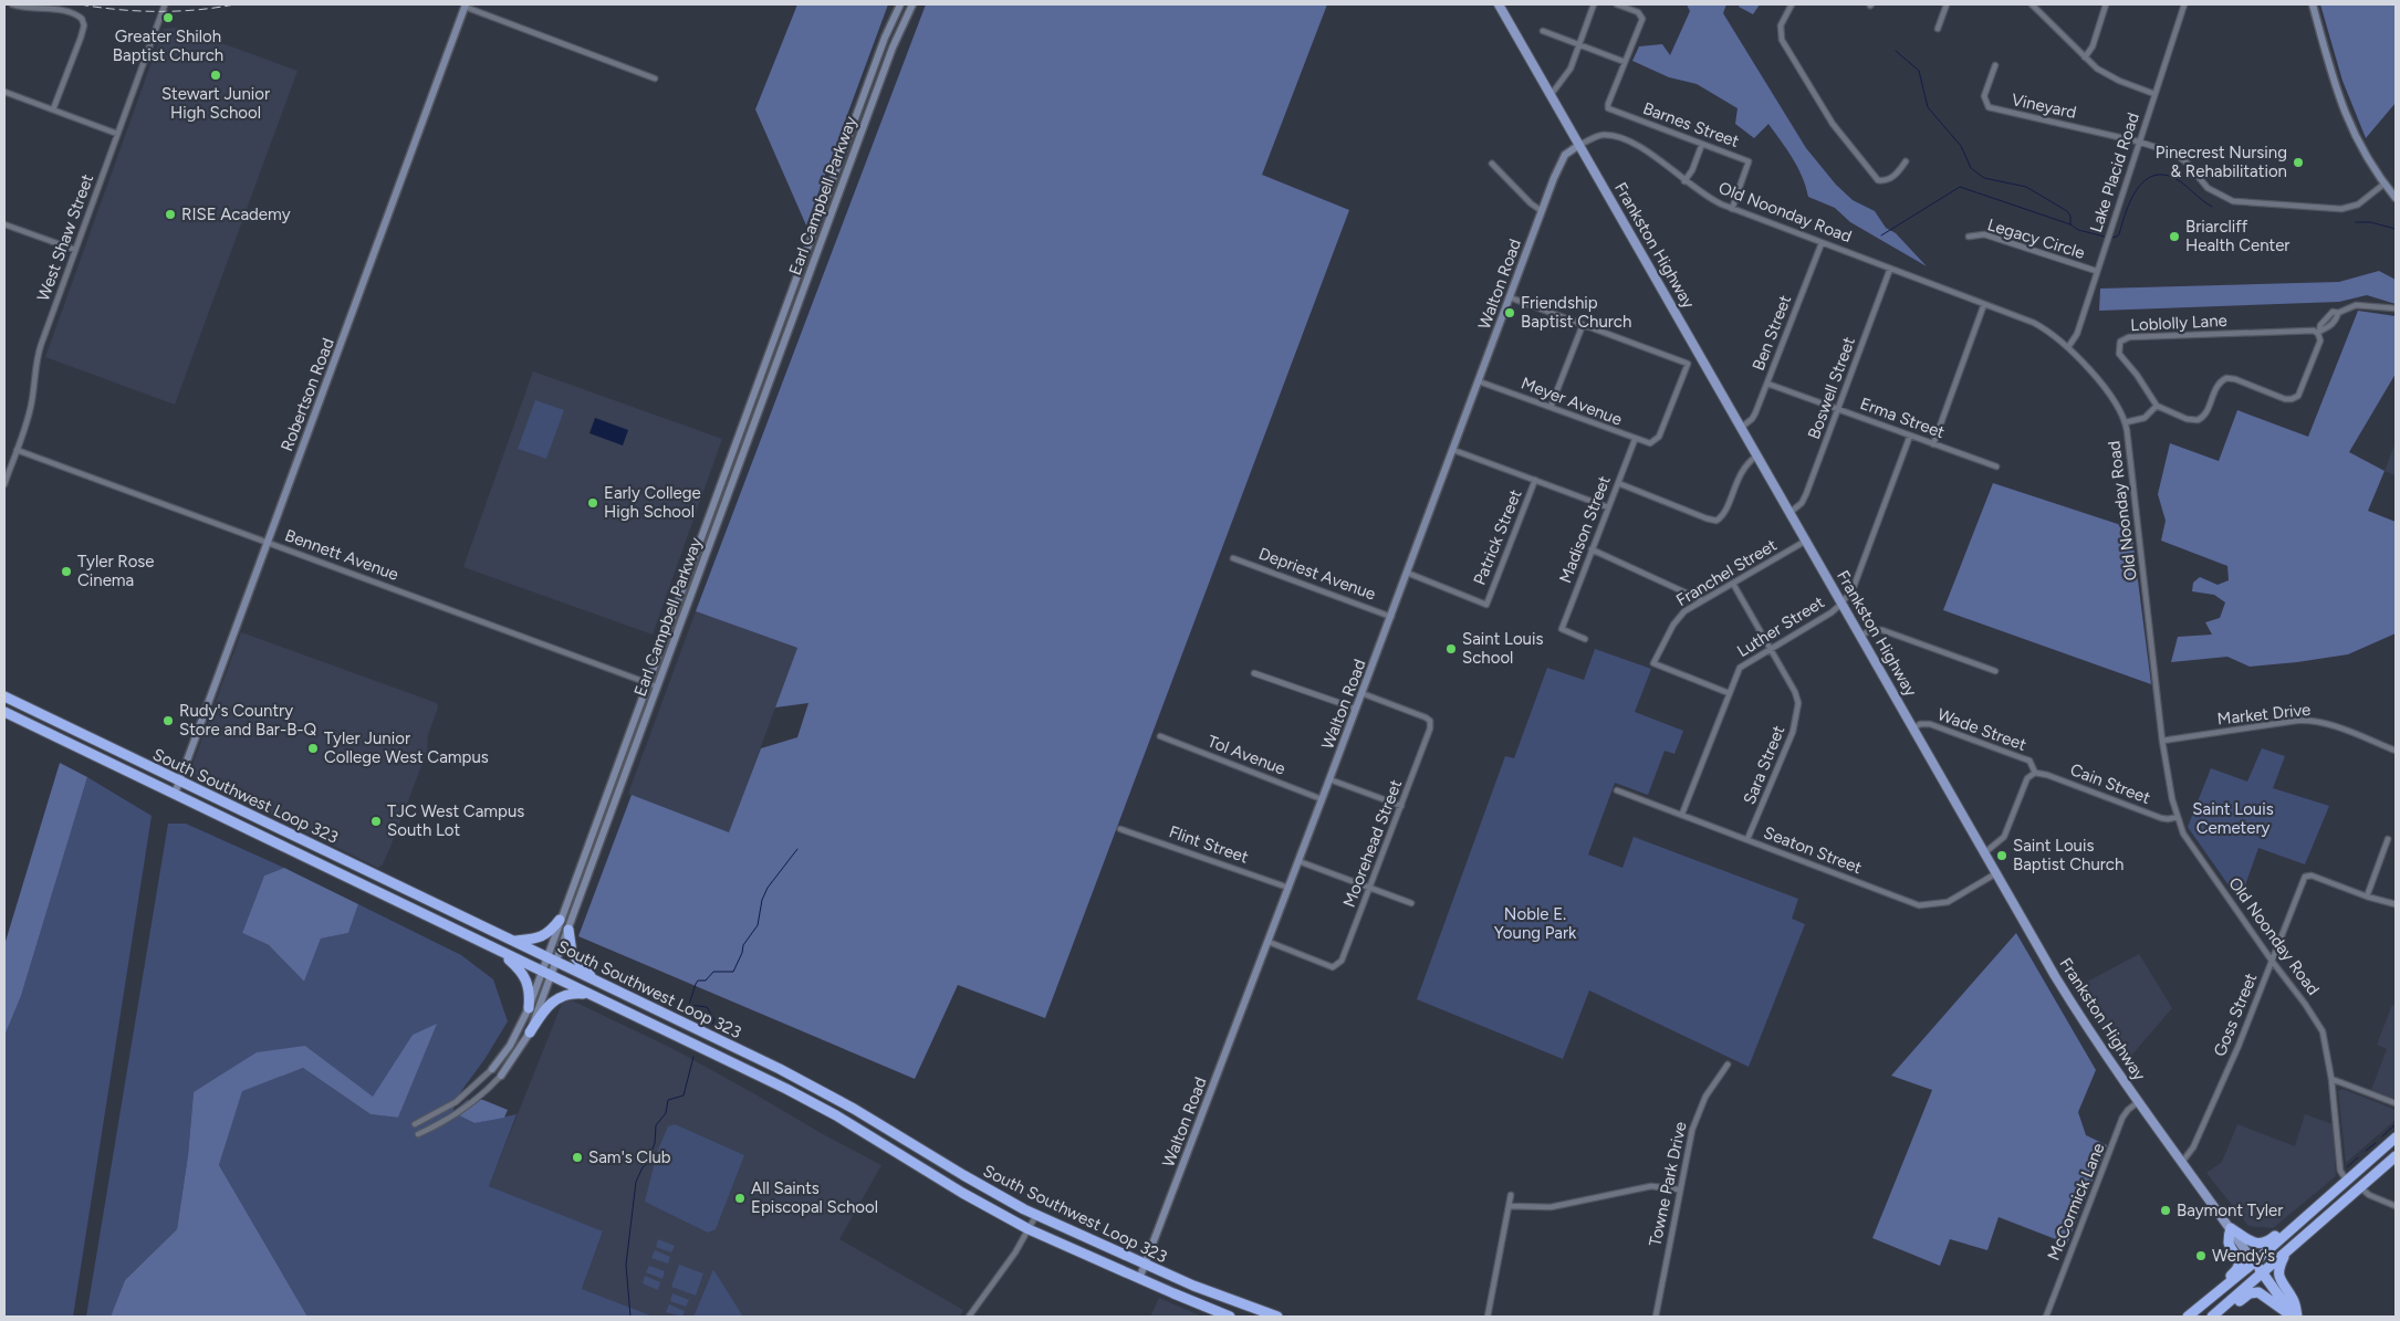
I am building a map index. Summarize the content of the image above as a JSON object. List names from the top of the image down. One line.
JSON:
{"streets":{"highway":["South Southwest Loop 323"],"main road":["Earl Campbell Parkway","Frankston Highway","Walton Road","Robertson Road"],"street":["Vineyard","Barnes Street","Lake Placid Road","Old Noonday Road","West Shaw Street","Legacy Circle","Loblolly Lane","Ben Street","Boswell Street","Meyer Avenue","Erma Street","Madison Street","Patrick Street","Bennett Avenue","Franchel Street","Depriest Avenue","Luther Street","Market Drive","Wade Street","Tol Avenue","Sara Street","Cain Street","Moorehead Street","Flint Street","Seaton Street","Goss Street","Towne Park Drive","McCormick Lane"]},"crossings":[["Vineyard","Lake Placid Road"],["Barnes Street","Old Noonday Road"],["Lake Placid Road","Old Noonday Road"],["Lake Placid Road","Legacy Circle"],["Earl Campbell Parkway","Bennett Avenue"],["Earl Campbell Parkway","South Southwest Loop 323"],["Old Noonday Road","Frankston Highway"],["Old Noonday Road","Walton Road"],["Old Noonday Road","Ben Street"],["Old Noonday Road","Boswell Street"],["Old Noonday Road","Market Drive"],["Old Noonday Road","Cain Street"],["Old Noonday Road","Goss Street"],["West Shaw Street","Bennett Avenue"],["Frankston Highway","Walton Road"],["Frankston Highway","Ben Street"],["Frankston Highway","Boswell Street"],["Frankston Highway","Franchel Street"],["Frankston Highway","Luther Street"],["Frankston Highway","Wade Street"],["Frankston Highway","Seaton Street"],["Frankston Highway","Goss Street"],["Frankston Highway","McCormick Lane"],["Walton Road","Meyer Avenue"],["Walton Road","Patrick Street"],["Walton Road","Depriest Avenue"],["Walton Road","Tol Avenue"],["Walton Road","South Southwest Loop 323"],["Walton Road","Moorehead Street"],["Walton Road","Flint Street"],["Ben Street","Erma Street"],["Boswell Street","Erma Street"],["Robertson Road","Bennett Avenue"],["Robertson Road","South Southwest Loop 323"],["Meyer Avenue","Madison Street"],["Erma Street","Luther Street"],["Franchel Street","Luther Street"],["Franchel Street","Sara Street"],["Luther Street","Sara Street"],["Luther Street","Seaton Street"],["Wade Street","Cain Street"],["Sara Street","Seaton Street"]],"parks":["Saint Louis Cemetery","Noble E. Young Park"],"places":["Greater Shiloh Baptist Church","Stewart Junior High School","Pinecrest Nursing & Rehabilitation","RISE Academy","Briarcliff Health Center","Friendship Baptist Church","Early College High School","Tyler Rose Cinema","Saint Louis School","Rudy's Country Store and Bar-B-Q","Tyler Junior College West Campus","TJC West Campus South Lot","Saint Louis Baptist Church","Sam's Club","All Saints Episcopal School","Baymont Tyler","Wendy's"]}
